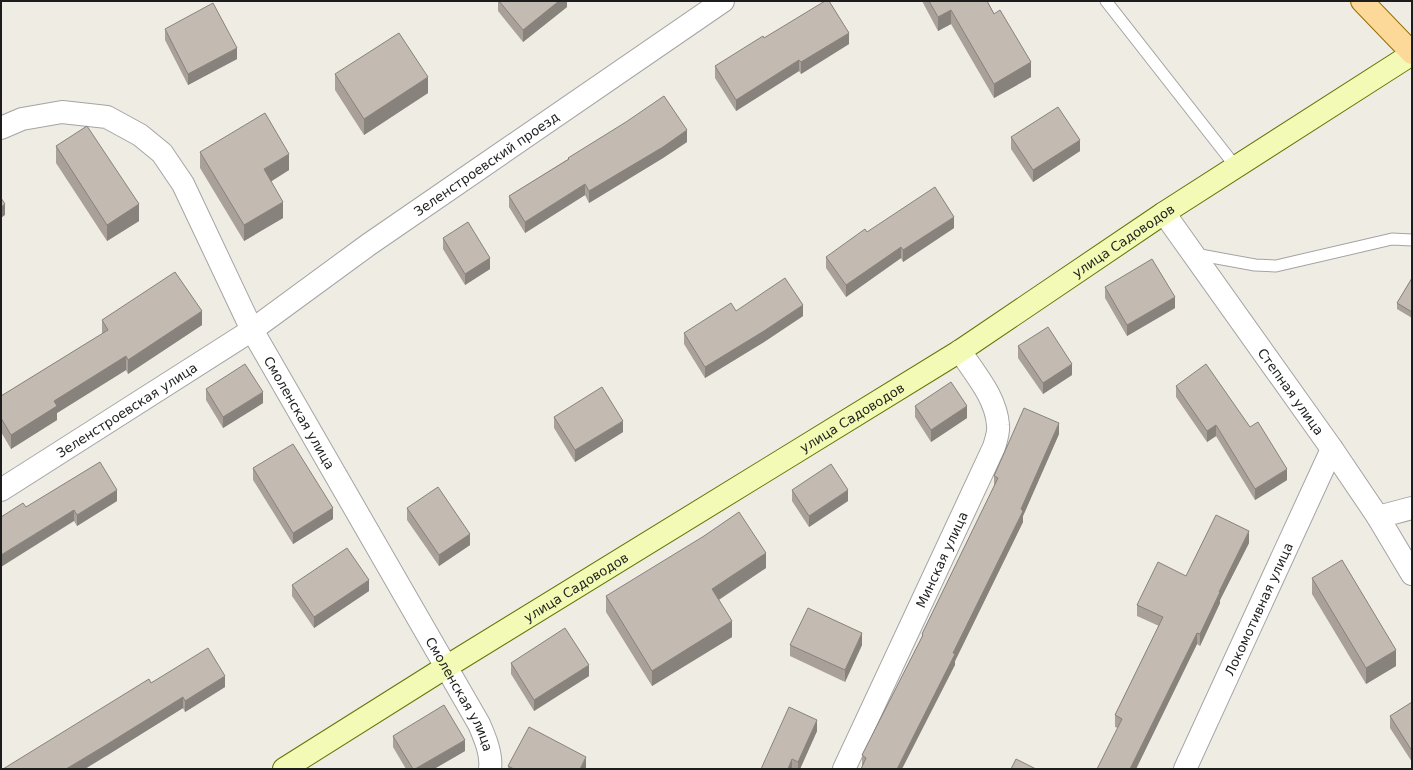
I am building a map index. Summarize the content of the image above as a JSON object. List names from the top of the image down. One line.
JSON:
{"streets":{"main road":["улица Садоводов"],"street":["Зеленстроевский проезд","Степная улица","Зеленстроевская улица","Смоленская улица","Минская улица","Локомотивная улица"]},"crossings":[["Зеленстроевский проезд","Зеленстроевская улица"],["Зеленстроевский проезд","Смоленская улица"],["улица Садоводов","Степная улица"],["улица Садоводов","Смоленская улица"],["улица Садоводов","Минская улица"],["Степная улица","Локомотивная улица"],["Зеленстроевская улица","Смоленская улица"]]}
